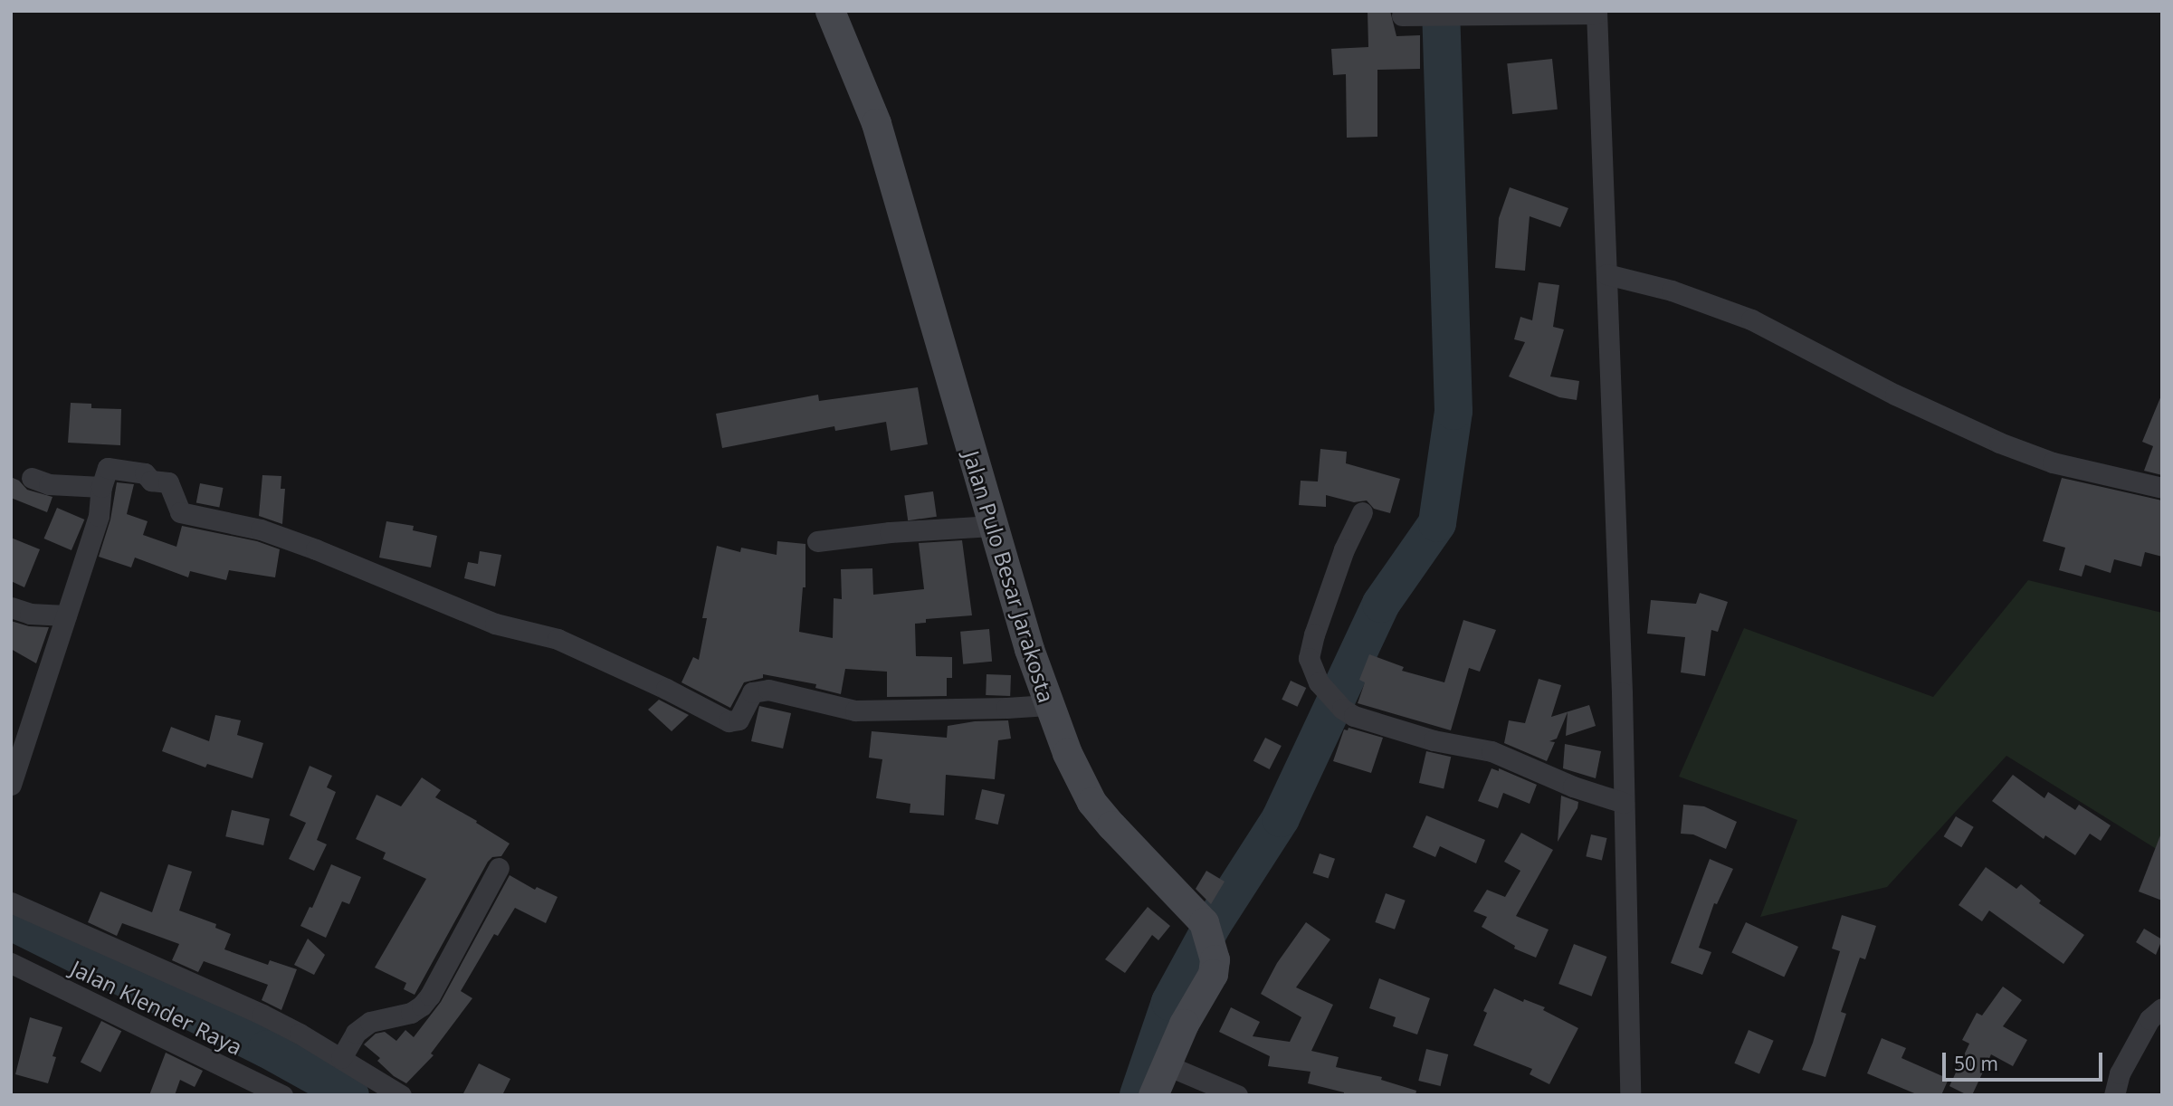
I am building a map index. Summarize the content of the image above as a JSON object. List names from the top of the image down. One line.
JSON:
{"streets":{"street":["Jalan Pulo Besar Jarakosta","Jalan Klender Raya"]},"scale_bar":"50 m"}
